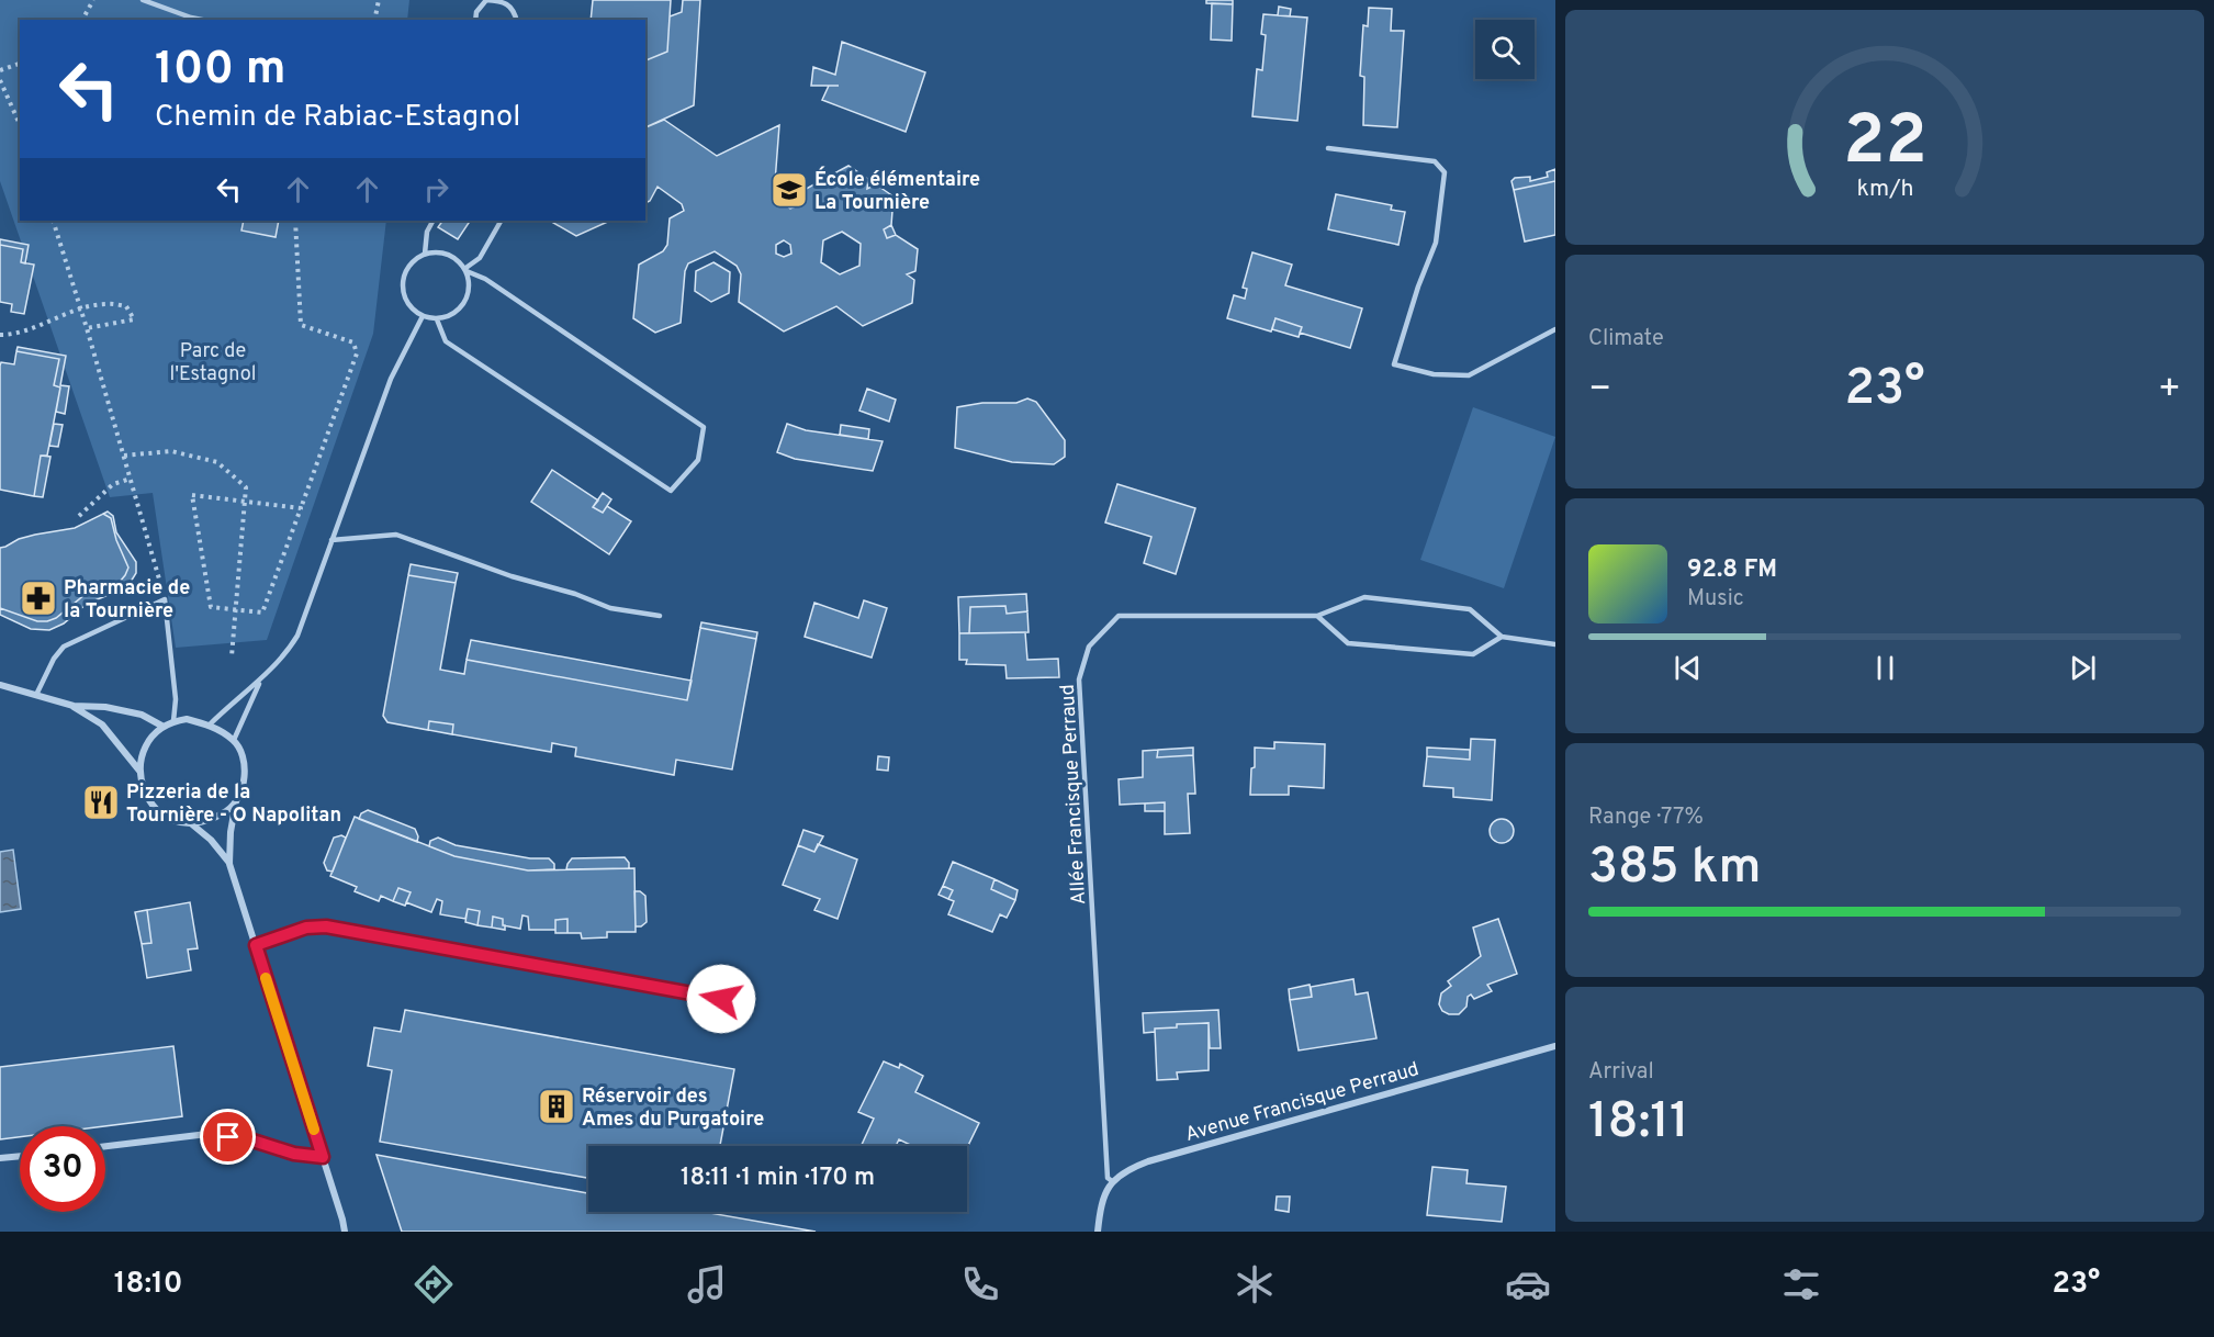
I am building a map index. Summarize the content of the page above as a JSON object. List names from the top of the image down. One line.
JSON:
{"streets":{"street":["Avenue Francisque Perraud"],"lane":["Allée Francisque Perraud"]},"crossings":[["Allée Francisque Perraud","Avenue Francisque Perraud"]],"parks":["Parc de l'Estagnol"],"places":{"school or university":["École élémentaire La Tournière"],"pharmacy":["Pharmacie de la Tournière"],"restaurant":["Pizzeria de la Tournière - O Napolitan"],"building":["Réservoir des Ames du Purgatoire"]},"page":{"turn":["100 m","Chemin de Rabiac-Estagnol"],"tile":["Climate",["Range · 77%","385 km"],["Arrival","18:11"]],"heat":["−","23°","+"],"song":["92.8 FM","Music"],"limit":"30","trip":"18:11 · 1 min · 170 m","tabs":["18:10","23°"],"gauge":["22","km/h"]}}
